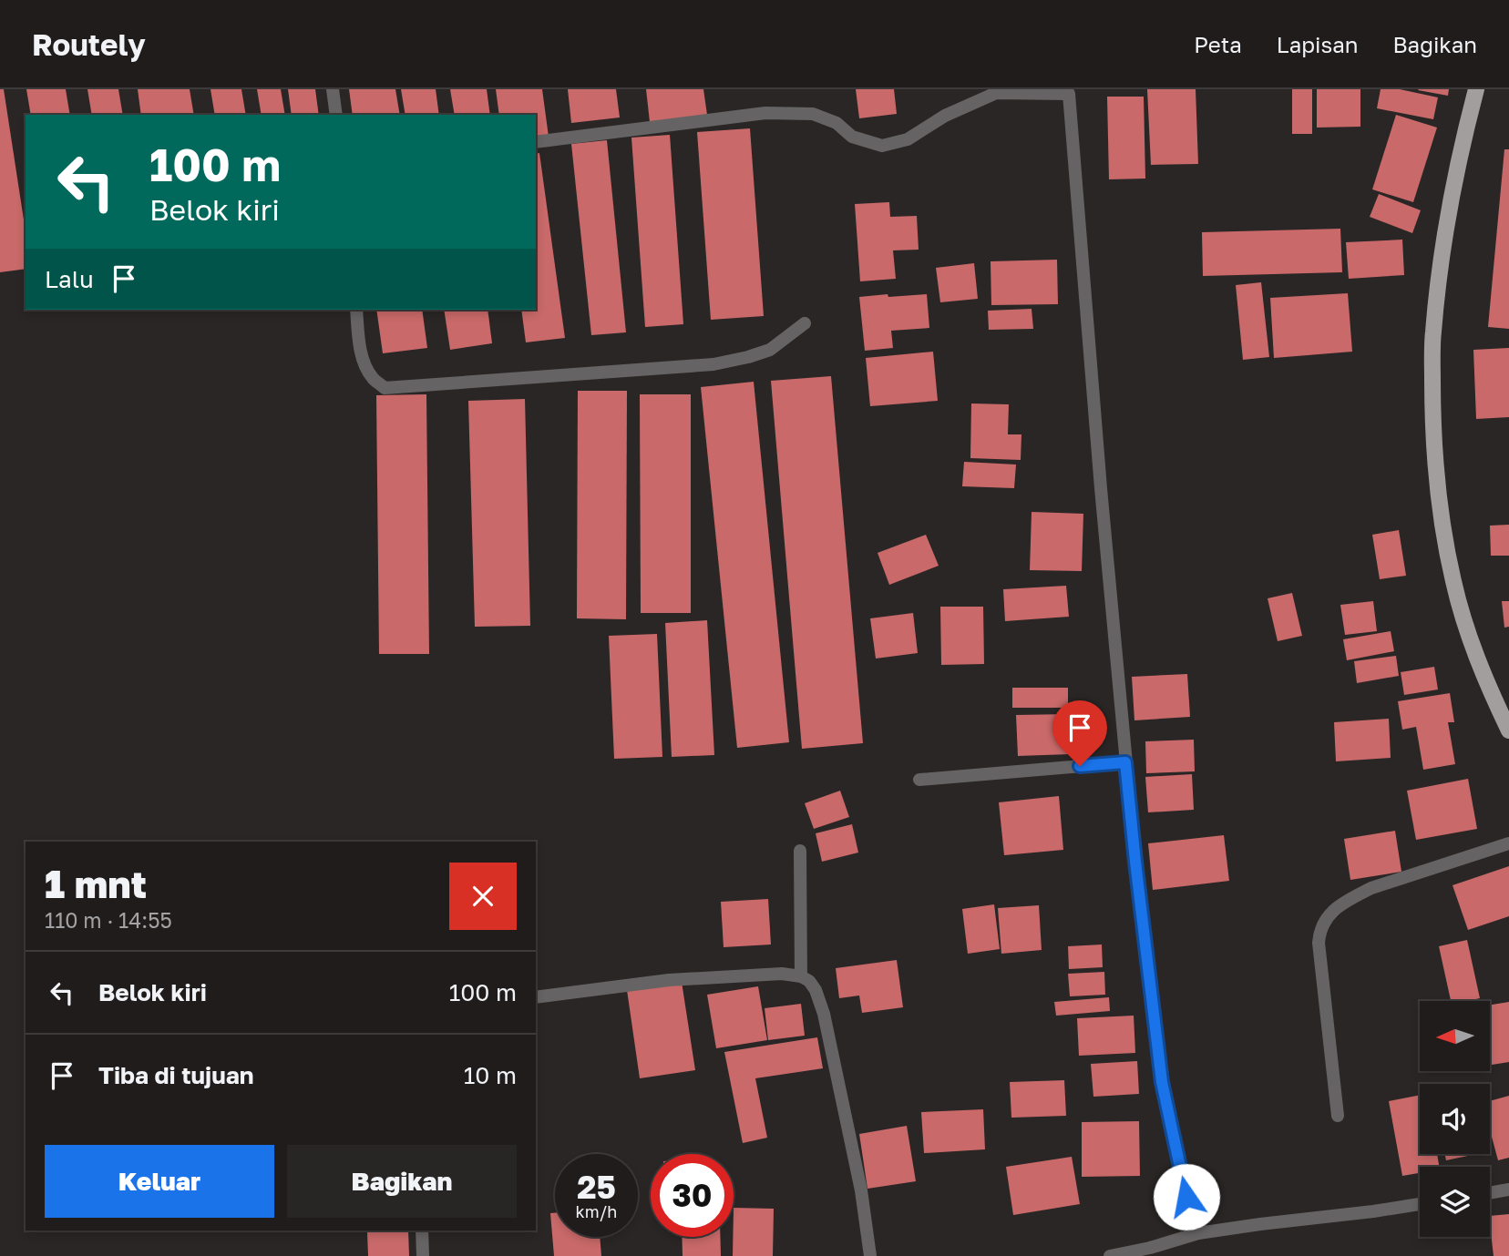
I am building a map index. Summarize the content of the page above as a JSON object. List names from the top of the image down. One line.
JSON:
{"north":"left","page":{"header":"Routely","nav":["Peta","Lapisan","Bagikan"],"turn":["100 m","Belok kiri"],"then":"Lalu","heading":["1 mnt","110 m · 14:55"],"list":[{"name":"Belok kiri","value":"100 m"},{"name":"Tiba di tujuan","value":"10 m"}],"buttons":["Keluar","Bagikan"],"speed":"25 km/h","limit":"30"}}
